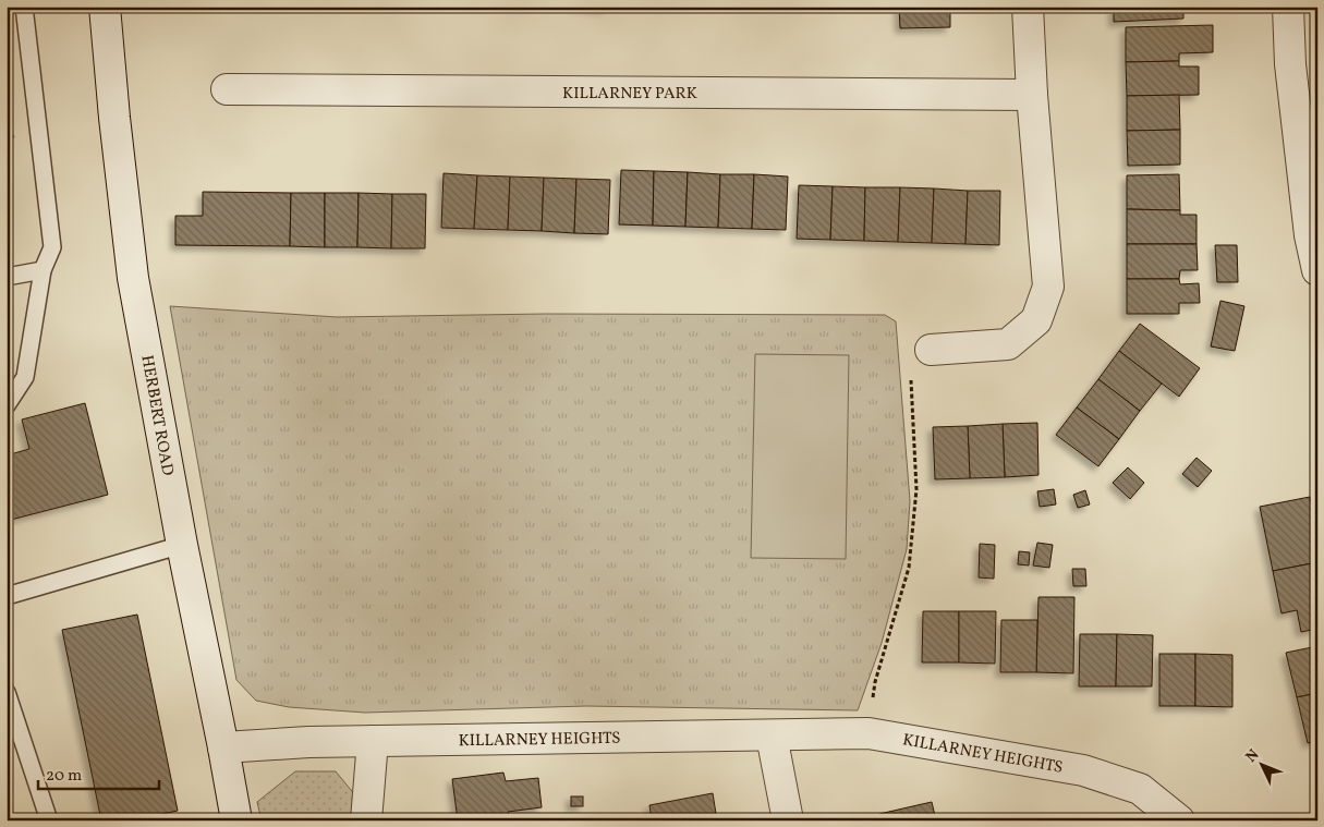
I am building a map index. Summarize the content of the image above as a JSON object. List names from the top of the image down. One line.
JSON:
{"streets":{"street":["KILLARNEY PARK","HERBERT ROAD","KILLARNEY HEIGHTS"]},"crossings":[["HERBERT ROAD","KILLARNEY HEIGHTS"]],"scale_bar":"20 m","north":"top left"}
